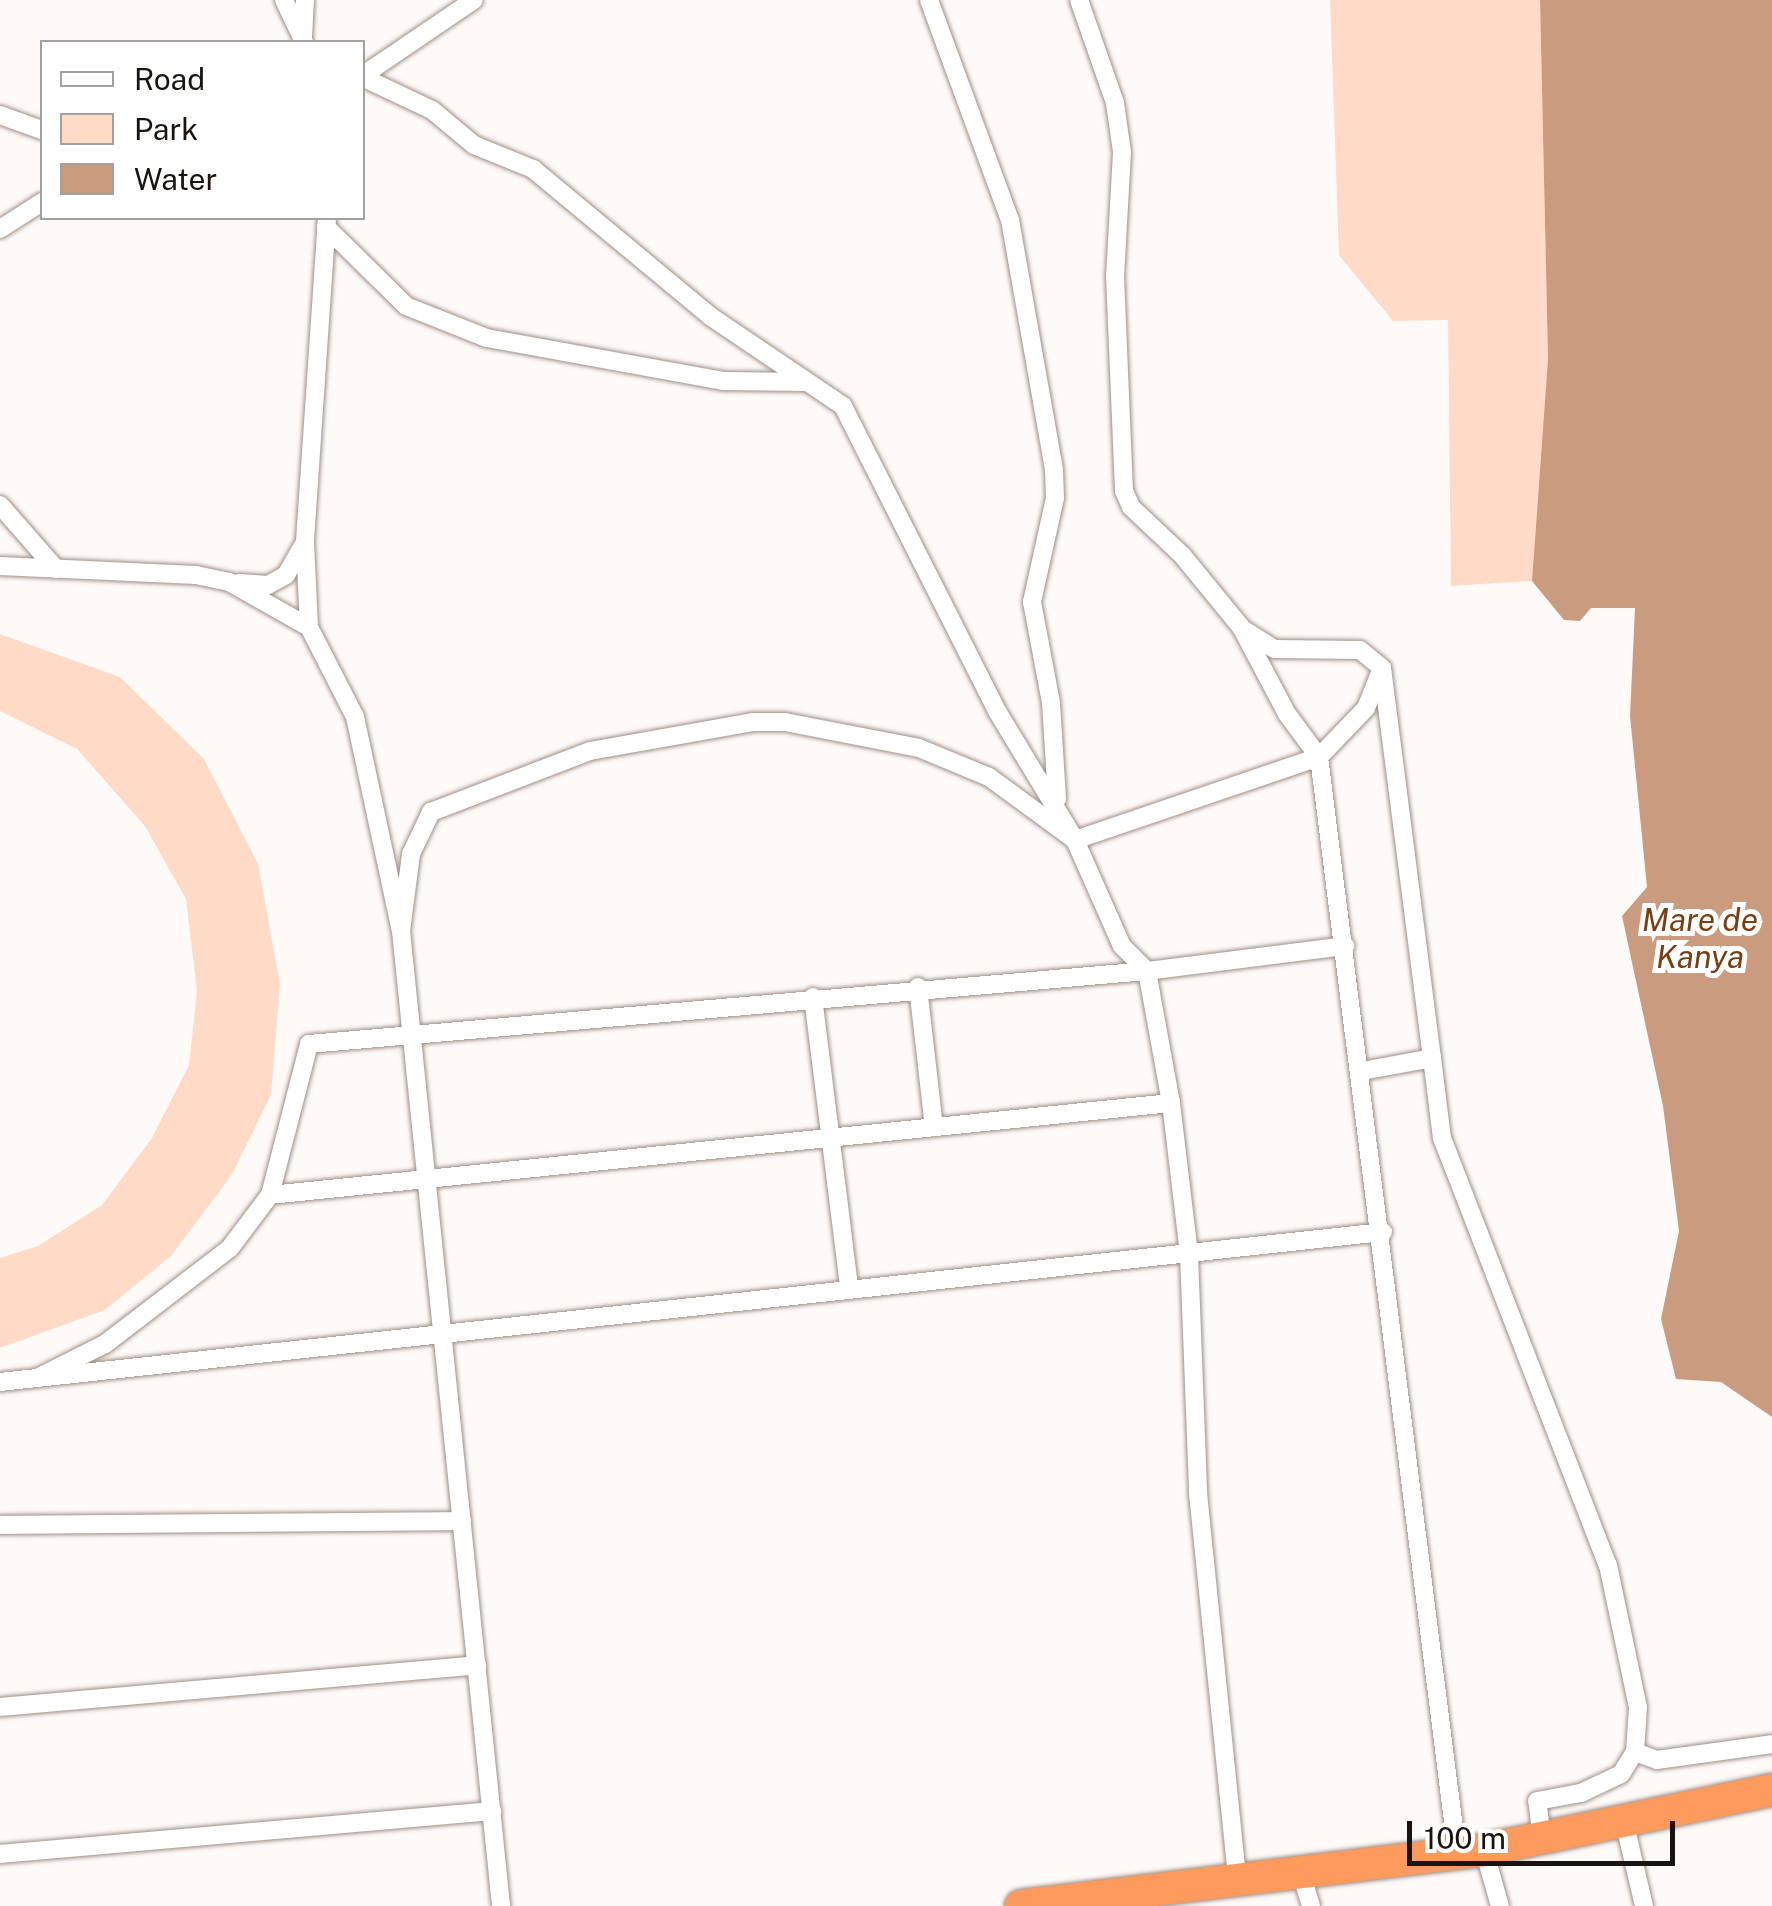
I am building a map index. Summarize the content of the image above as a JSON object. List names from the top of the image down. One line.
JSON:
{"water":["Mare de Kanya"],"legend":["Road","Park","Water"],"scale_bar":"100 m"}
